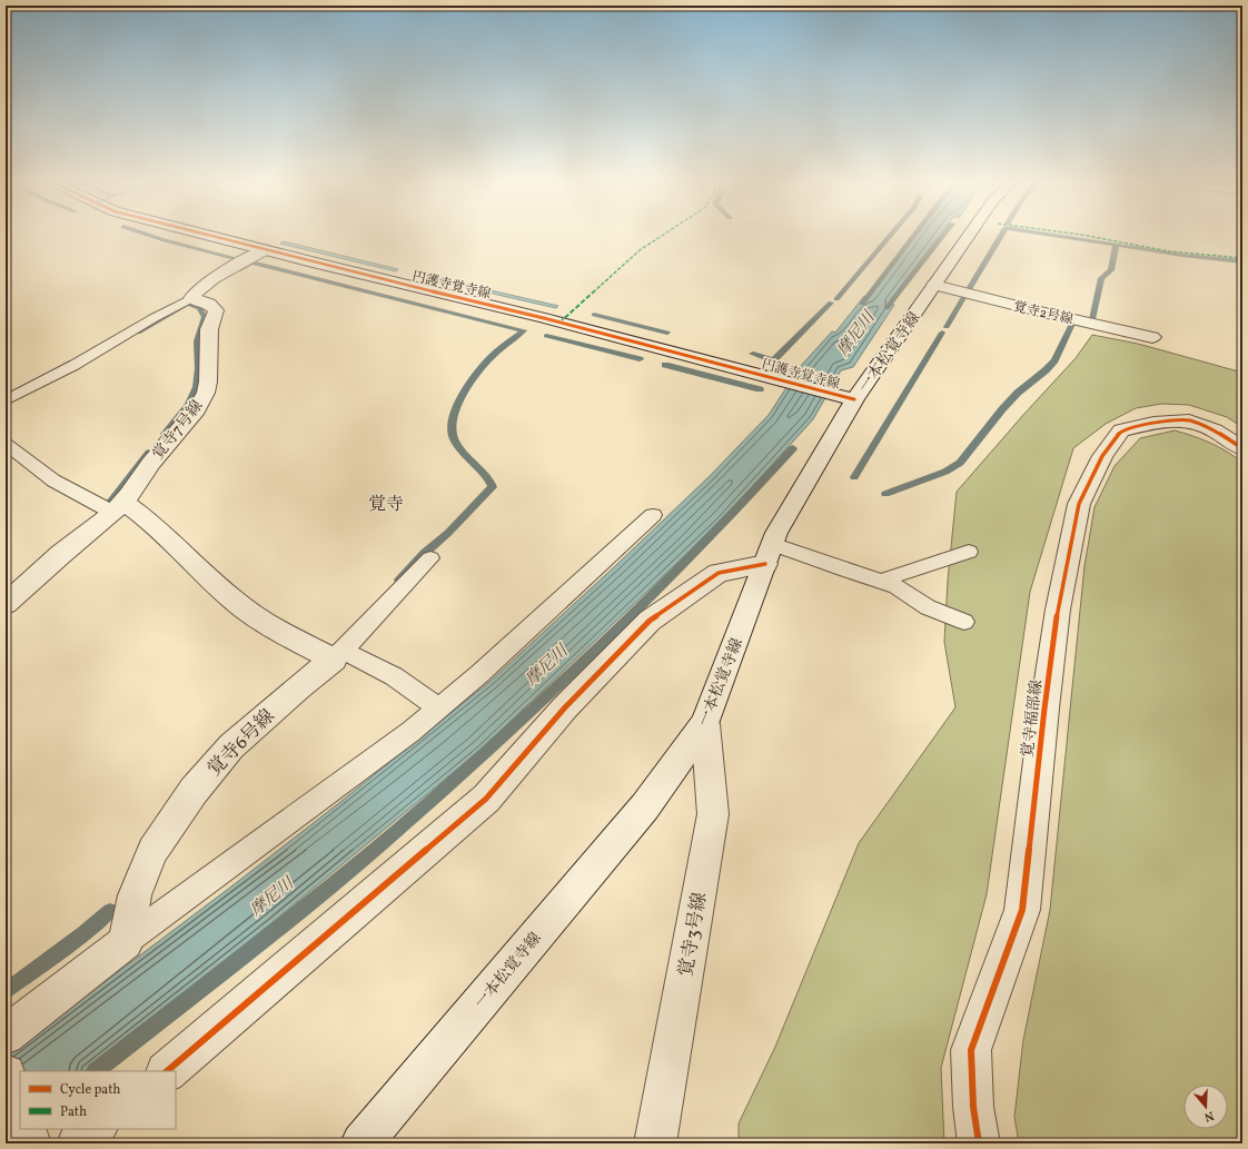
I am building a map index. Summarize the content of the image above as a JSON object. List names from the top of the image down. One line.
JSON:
{"streets":{"street":["円護寺覚寺線","覚寺2号線","一本松覚寺線","覚寺7号線","覚寺福部線","覚寺6号線","覚寺3号線"]},"crossings":[["円護寺覚寺線","一本松覚寺線"],["覚寺2号線","一本松覚寺線"],["一本松覚寺線","覚寺3号線"]],"districts":["覚寺"],"water":["摩尼川"],"legend":["Cycle path","Path"],"north":"bottom"}
